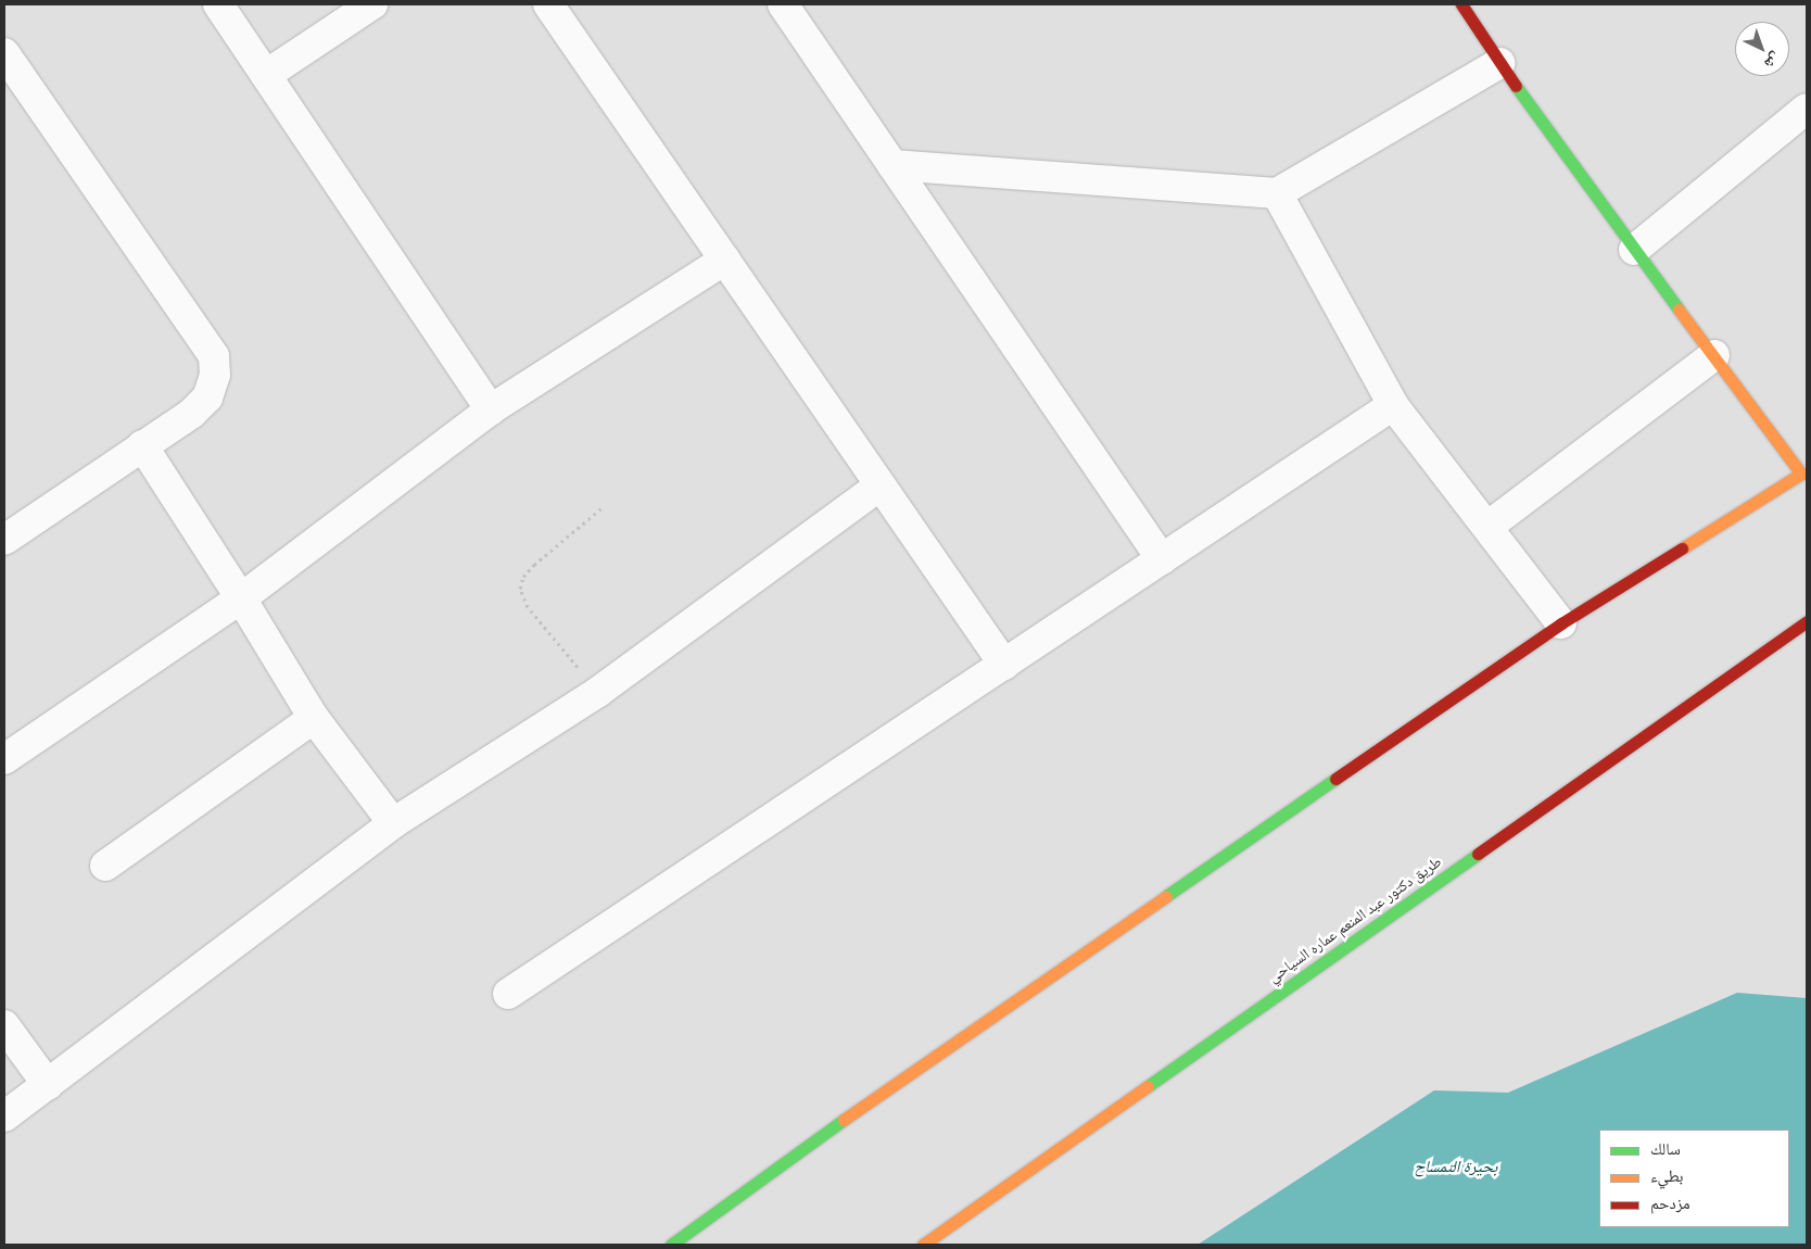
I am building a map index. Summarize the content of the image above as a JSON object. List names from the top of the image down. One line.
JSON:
{"streets":{"street":["طريق دكتور عبد المنعم عماره السياحي"]},"water":["بحيرة التمساح"],"legend":["سالك","بطيء","مزدحم"],"north":"bottom right"}
